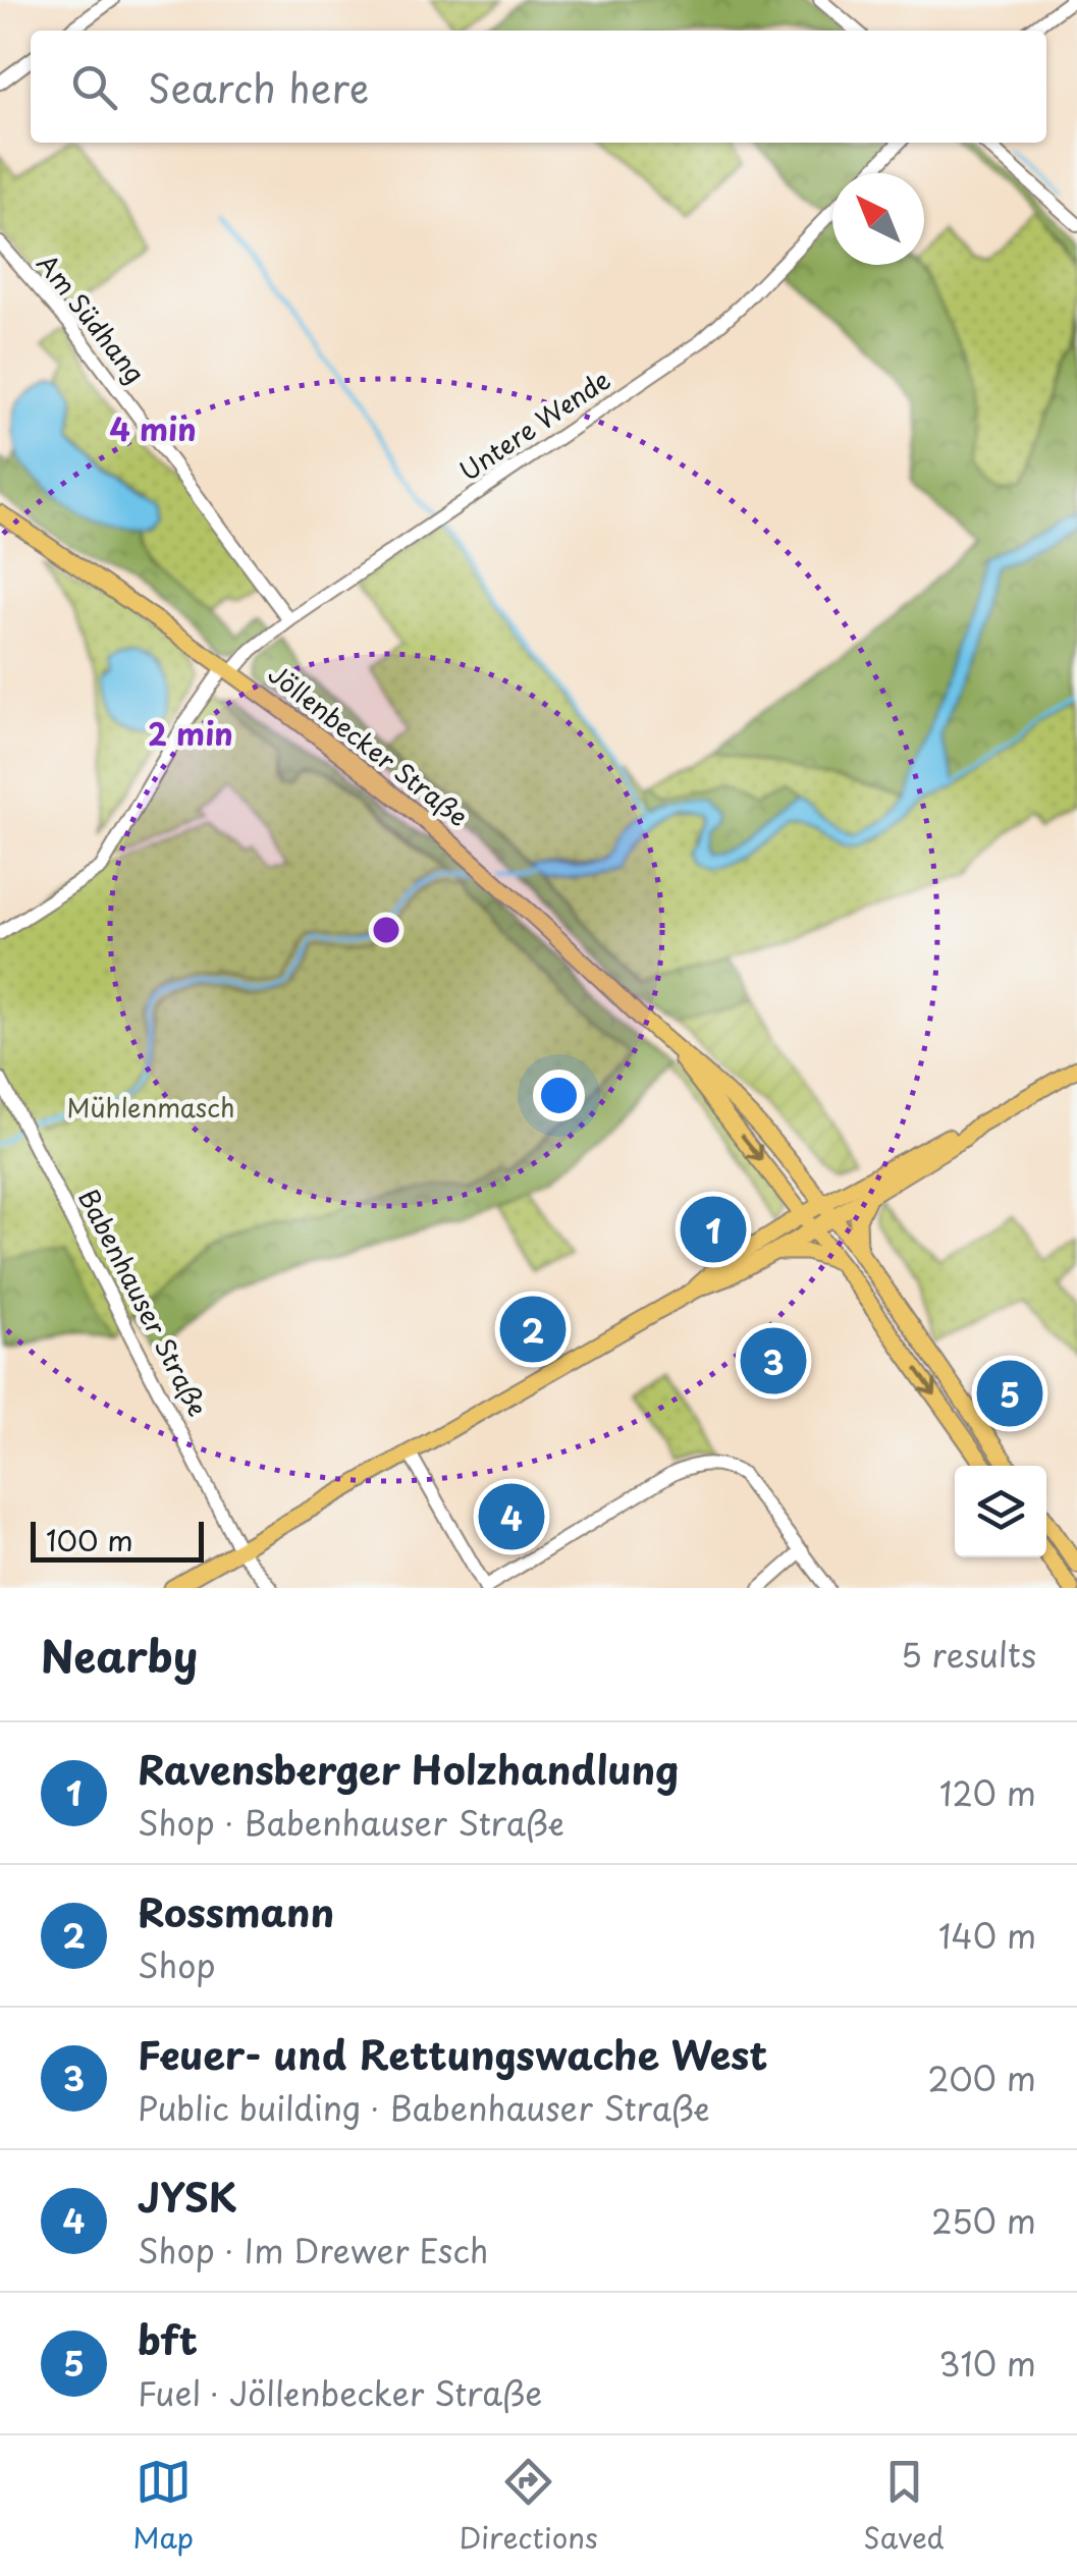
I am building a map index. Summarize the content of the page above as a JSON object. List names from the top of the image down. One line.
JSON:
{"streets":{"main road":["Jöllenbecker Straße"],"street":["Am Südhang","Untere Wende","Babenhauser Straße"]},"crossings":[["Am Südhang","Untere Wende"],["Untere Wende","Jöllenbecker Straße"]],"parks":["Mühlenmasch"],"scale_bar":"100 m","north":"top left","page":{"search":"Search here","pins":["1","2","3","5","4"],"scale":"100 m","heading":["Nearby","5 results"],"list":[{"mark":"1","name":"Ravensberger Holzhandlung","note":"Shop · Babenhauser Straße","value":"120 m"},{"mark":"2","name":"Rossmann","note":"Shop","value":"140 m"},{"mark":"3","name":"Feuer- und Rettungswache West","note":"Public building · Babenhauser Straße","value":"200 m"},{"mark":"4","name":"JYSK","note":"Shop · Im Drewer Esch","value":"250 m"},{"mark":"5","name":"bft","note":"Fuel · Jöllenbecker Straße","value":"310 m"}],"nav":["Map","Directions","Saved"]},"rings":["4 min","2 min"]}
